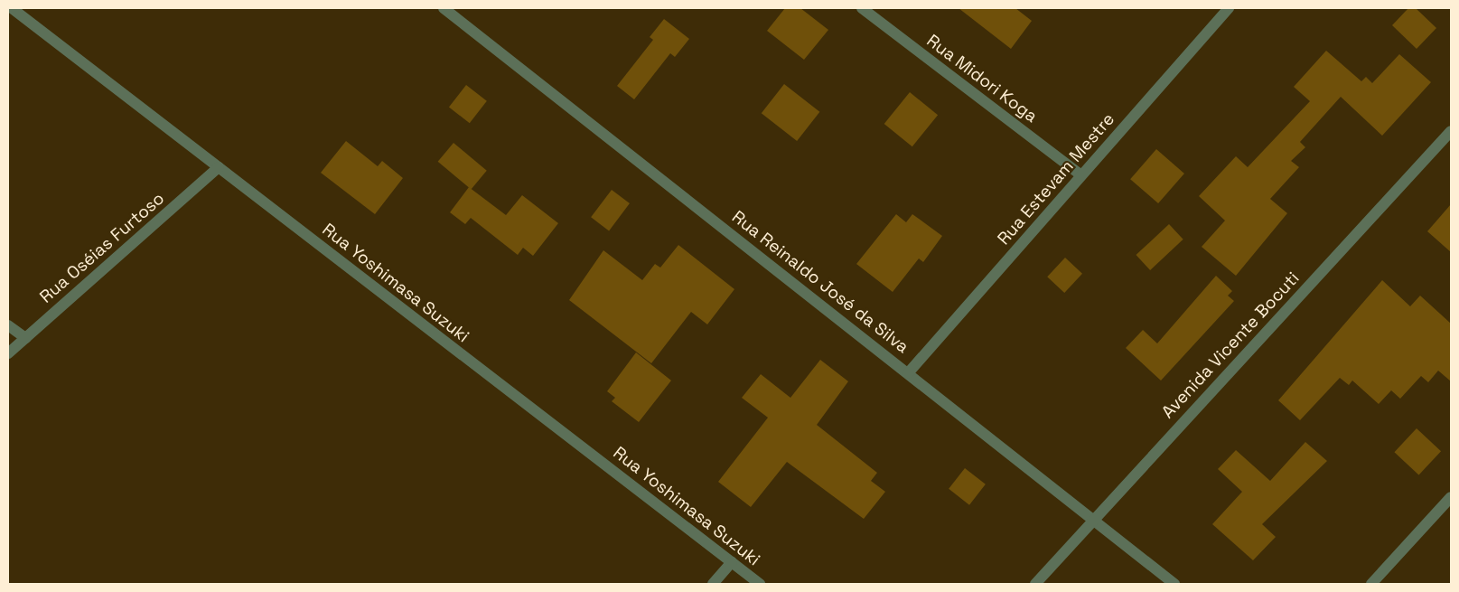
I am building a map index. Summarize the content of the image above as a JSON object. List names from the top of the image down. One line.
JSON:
{"streets":{"street":["Rua Midori Koga","Rua Estevam Mestre","Rua Oséias Furtoso","Rua Reinaldo José da Silva","Rua Yoshimasa Suzuki","Avenida Vicente Bocuti"]},"crossings":[["Rua Midori Koga","Rua Estevam Mestre"],["Rua Estevam Mestre","Rua Reinaldo José da Silva"],["Rua Oséias Furtoso","Rua Yoshimasa Suzuki"],["Rua Reinaldo José da Silva","Avenida Vicente Bocuti"]]}
